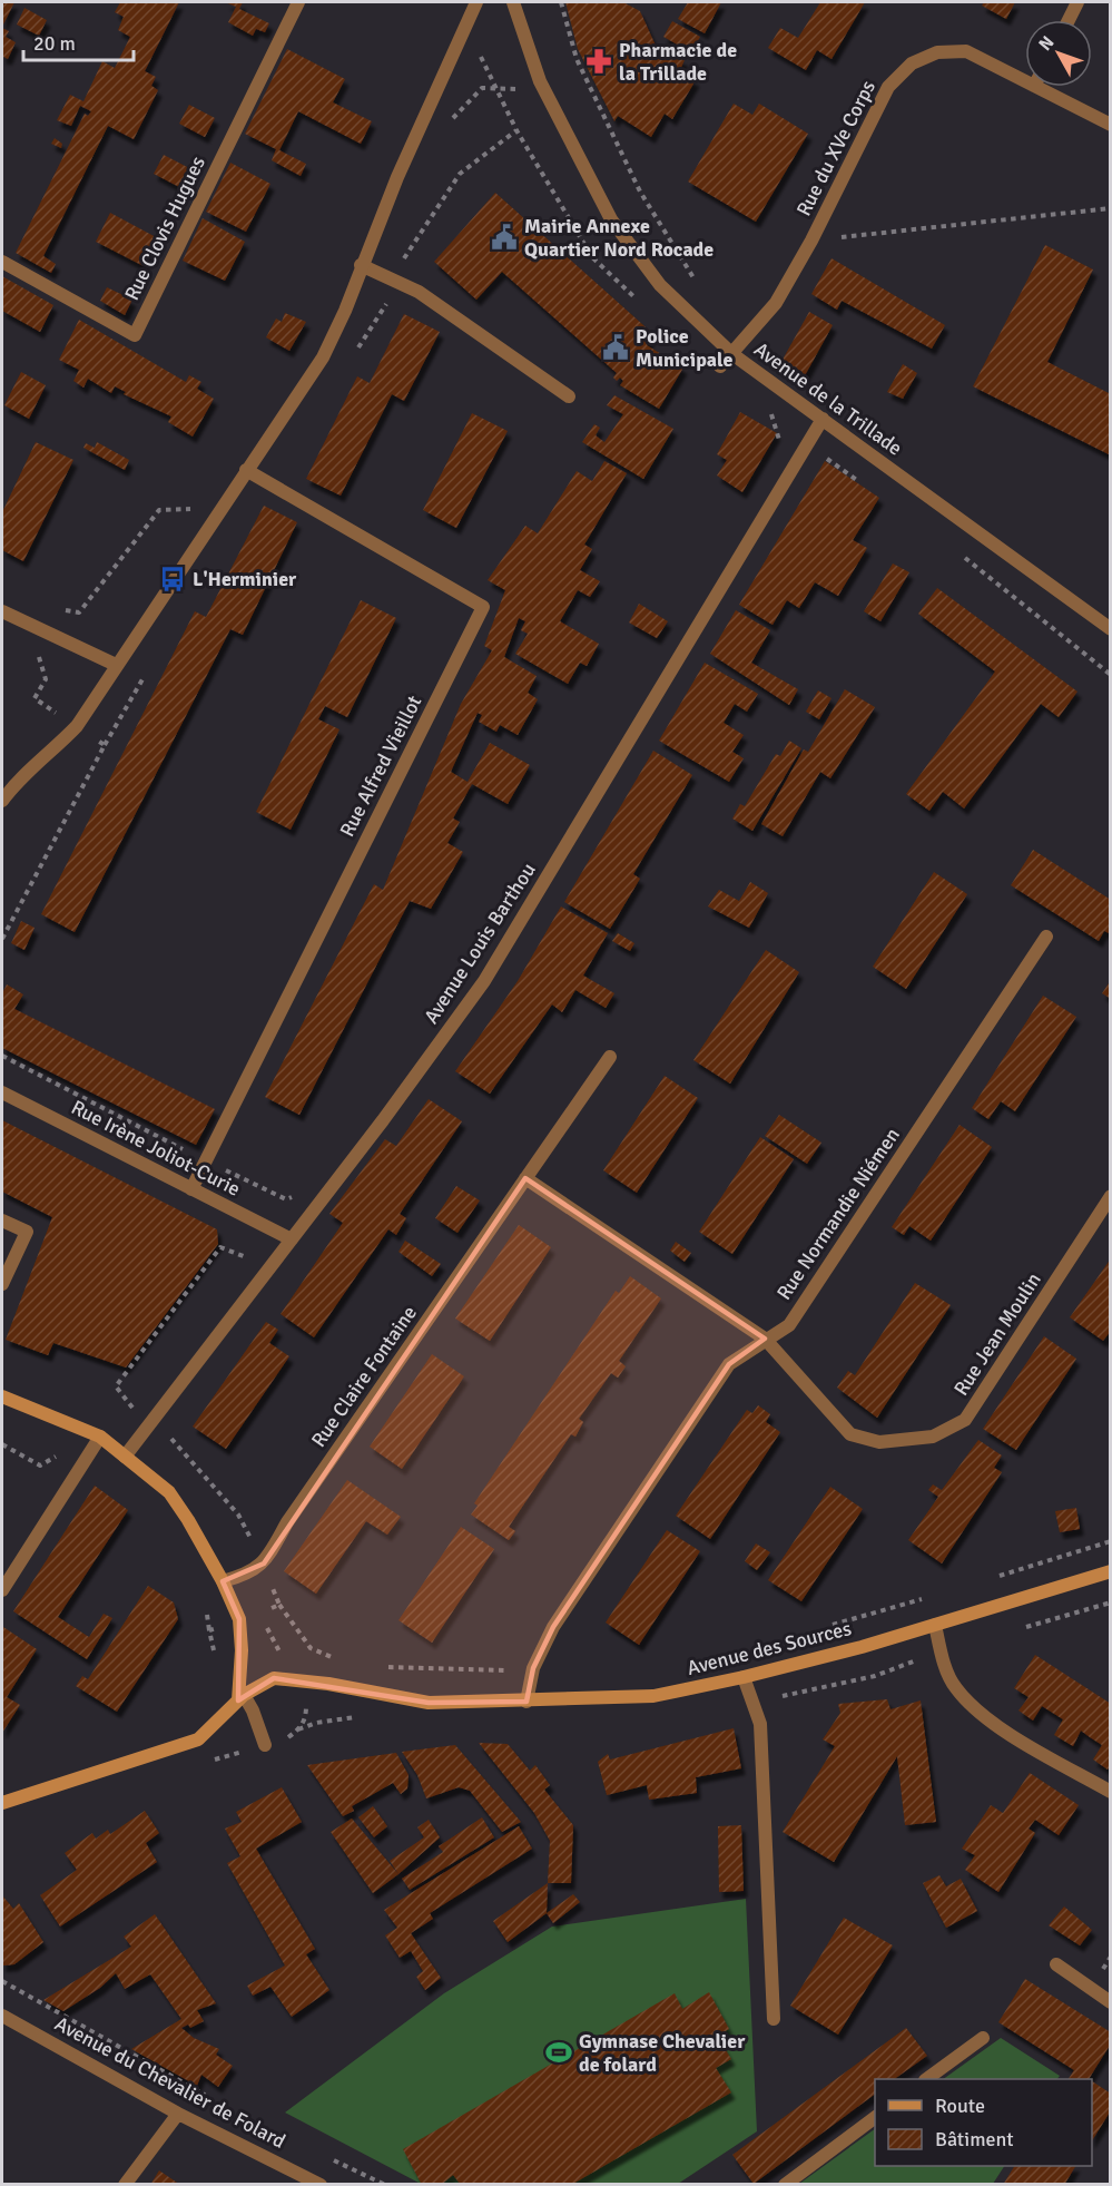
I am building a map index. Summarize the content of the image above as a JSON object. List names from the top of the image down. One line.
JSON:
{"streets":{"street":["Rue du XVe Corps","Rue Clovis Hugues","Avenue de la Trillade","Rue Alfred Vieillot","Avenue Louis Barthou","Rue Irène Joliot-Curie","Rue Normandie Niémen","Rue Jean Moulin","Rue Claire Fontaine","Avenue des Sources","Avenue du Chevalier de Folard"]},"crossings":[["Rue du XVe Corps","Avenue de la Trillade"],["Avenue de la Trillade","Avenue Louis Barthou"],["Rue Alfred Vieillot","Rue Irène Joliot-Curie"],["Avenue Louis Barthou","Rue Irène Joliot-Curie"],["Rue Normandie Niémen","Rue Jean Moulin"],["Rue Normandie Niémen","Avenue des Sources"]],"places":{"pharmacy":["Pharmacie de la Trillade"],"public building":["Mairie Annexe Quartier Nord Rocade","Police Municipale"],"bus stop":["L'Herminier"],"sports":["Gymnase Chevalier de folard"]},"legend":["Route","Bâtiment"],"scale_bar":"20 m","north":"top left"}
